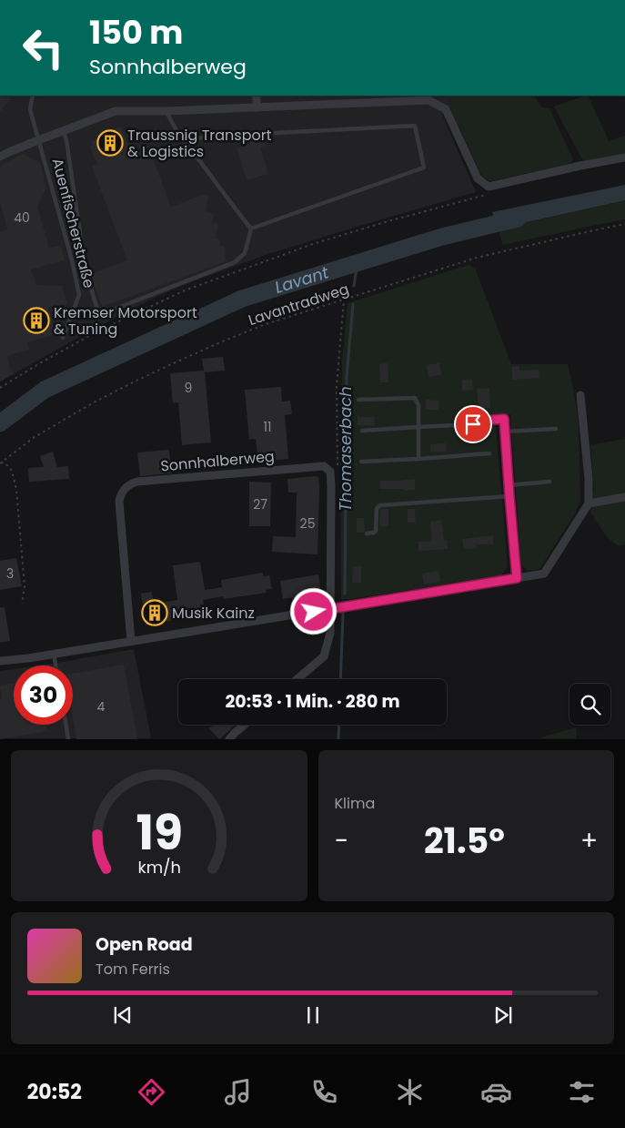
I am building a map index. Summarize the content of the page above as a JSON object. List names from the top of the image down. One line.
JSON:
{"streets":{"street":["Sonnhalberweg"],"lane":["Auenfischerstraße"],"path":["Lavantradweg"]},"water":["Lavant","Thomaserbach"],"places":{"building":["Traussnig Transport & Logistics","Kremser Motorsport & Tuning","Musik Kainz"]},"house_numbers":["40","9","11","27","25","3","4"],"page":{"turn":["150 m","Sonnhalberweg"],"limit":"30","trip":"20:53 · 1 Min. · 280 m","tile":"Klima","heat":["−","21.5°","+"],"song":["Open Road","Tom Ferris"],"tabs":"20:52","gauge":["19","km/h"]}}
